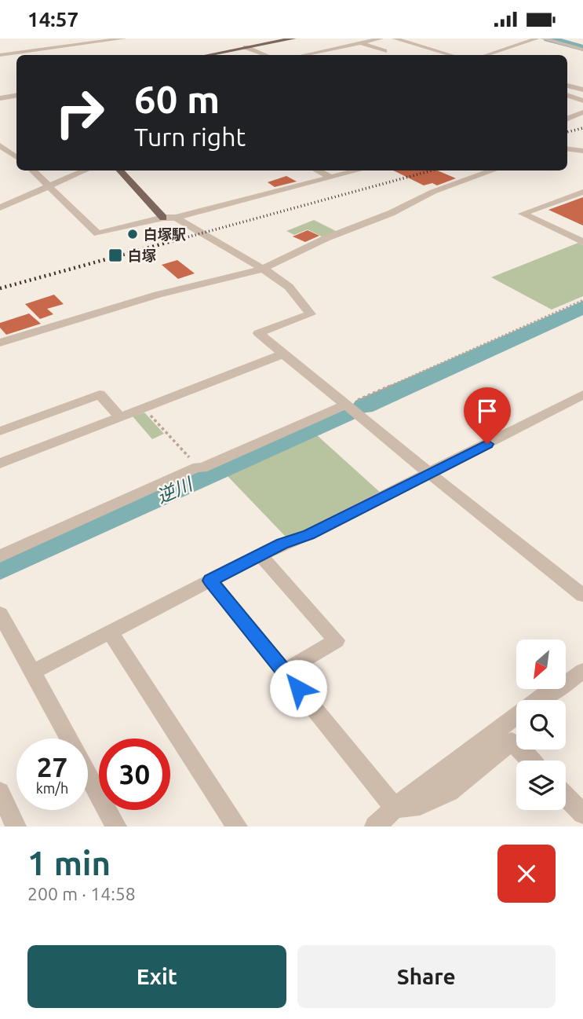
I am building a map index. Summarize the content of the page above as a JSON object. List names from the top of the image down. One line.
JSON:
{"water":["逆川"],"places":{"other":["白塚駅"],"transit":["白塚"]},"north":"bottom left","page":{"status":"14:57","turn":["60 m","Turn right"],"speed":"27 km/h","limit":"30","heading":["1 min","200 m · 14:58"],"buttons":["Exit","Share"]}}
